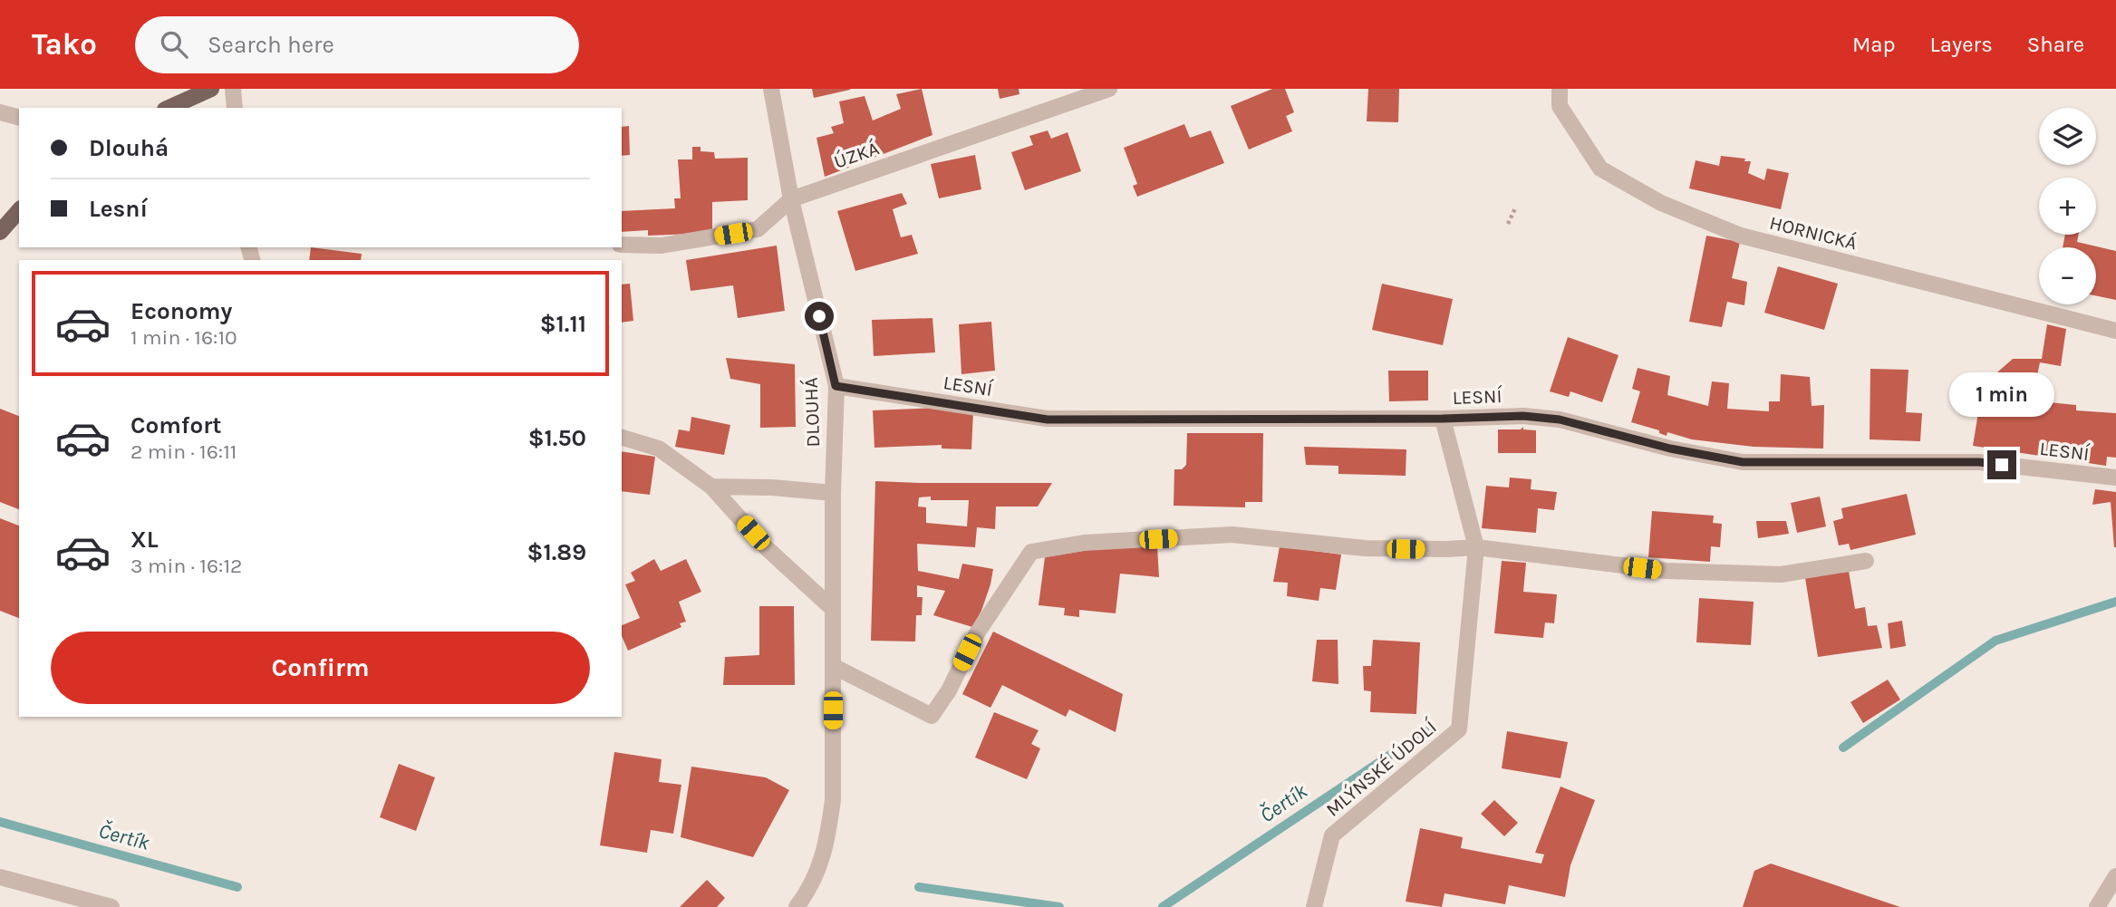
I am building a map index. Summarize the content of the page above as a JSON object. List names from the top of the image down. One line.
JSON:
{"streets":{"street":["ÚZKÁ","HORNICKÁ","LESNÍ","DLOUHÁ","MLÝNSKÉ ÚDOLÍ"]},"crossings":[["ÚZKÁ","DLOUHÁ"],["LESNÍ","DLOUHÁ"],["LESNÍ","MLÝNSKÉ ÚDOLÍ"]],"water":["Čertík"],"page":{"header":"Tako","search":"Search here","nav":["Map","Layers","Share"],"map_buttons":["+","−"],"banner":["Dlouhá","Lesní"],"list":[{"name":"Economy","note":"1 min · 16:10","value":"$1.11"},{"name":"Comfort","note":"2 min · 16:11","value":"$1.50"},{"name":"XL","note":"3 min · 16:12","value":"$1.89"}],"bubble":"1 min","buttons":"Confirm"}}
